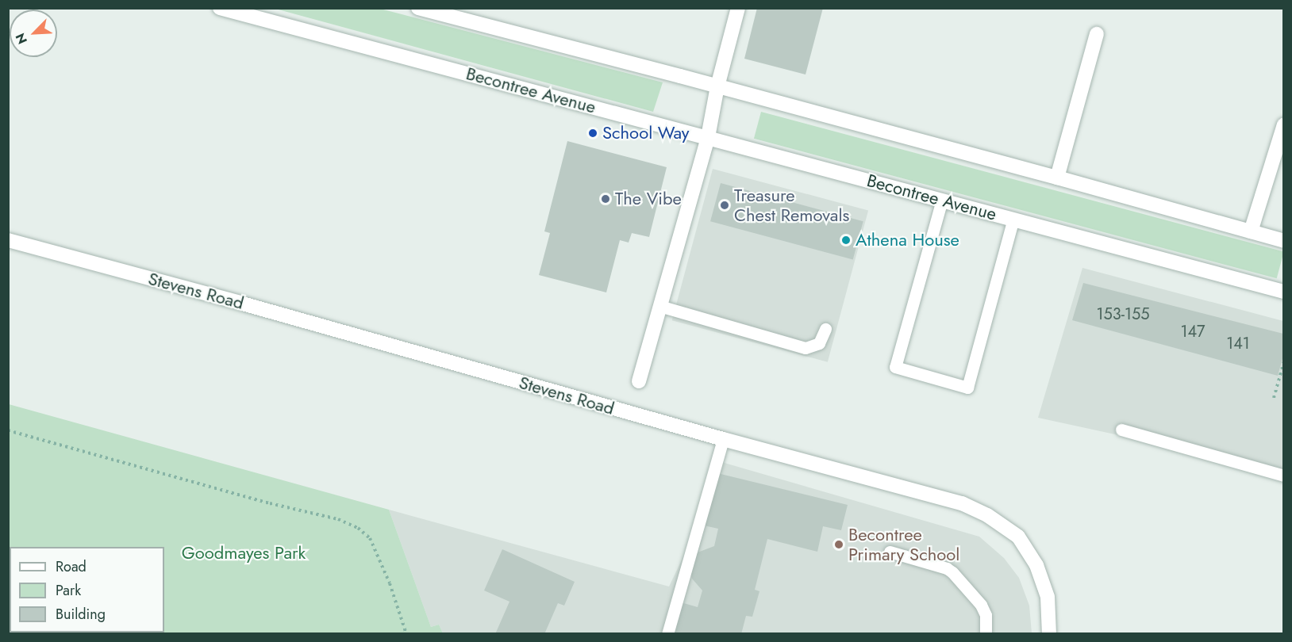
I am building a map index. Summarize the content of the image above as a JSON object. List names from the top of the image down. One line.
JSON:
{"streets":{"street":["Becontree Avenue","Stevens Road"]},"parks":["Goodmayes Park"],"places":["School Way","The Vibe","Treasure Chest Removals","Athena House","Becontree Primary School"],"house_numbers":["153-155","147","141"],"legend":["Road","Park","Building"],"north":"bottom left"}
